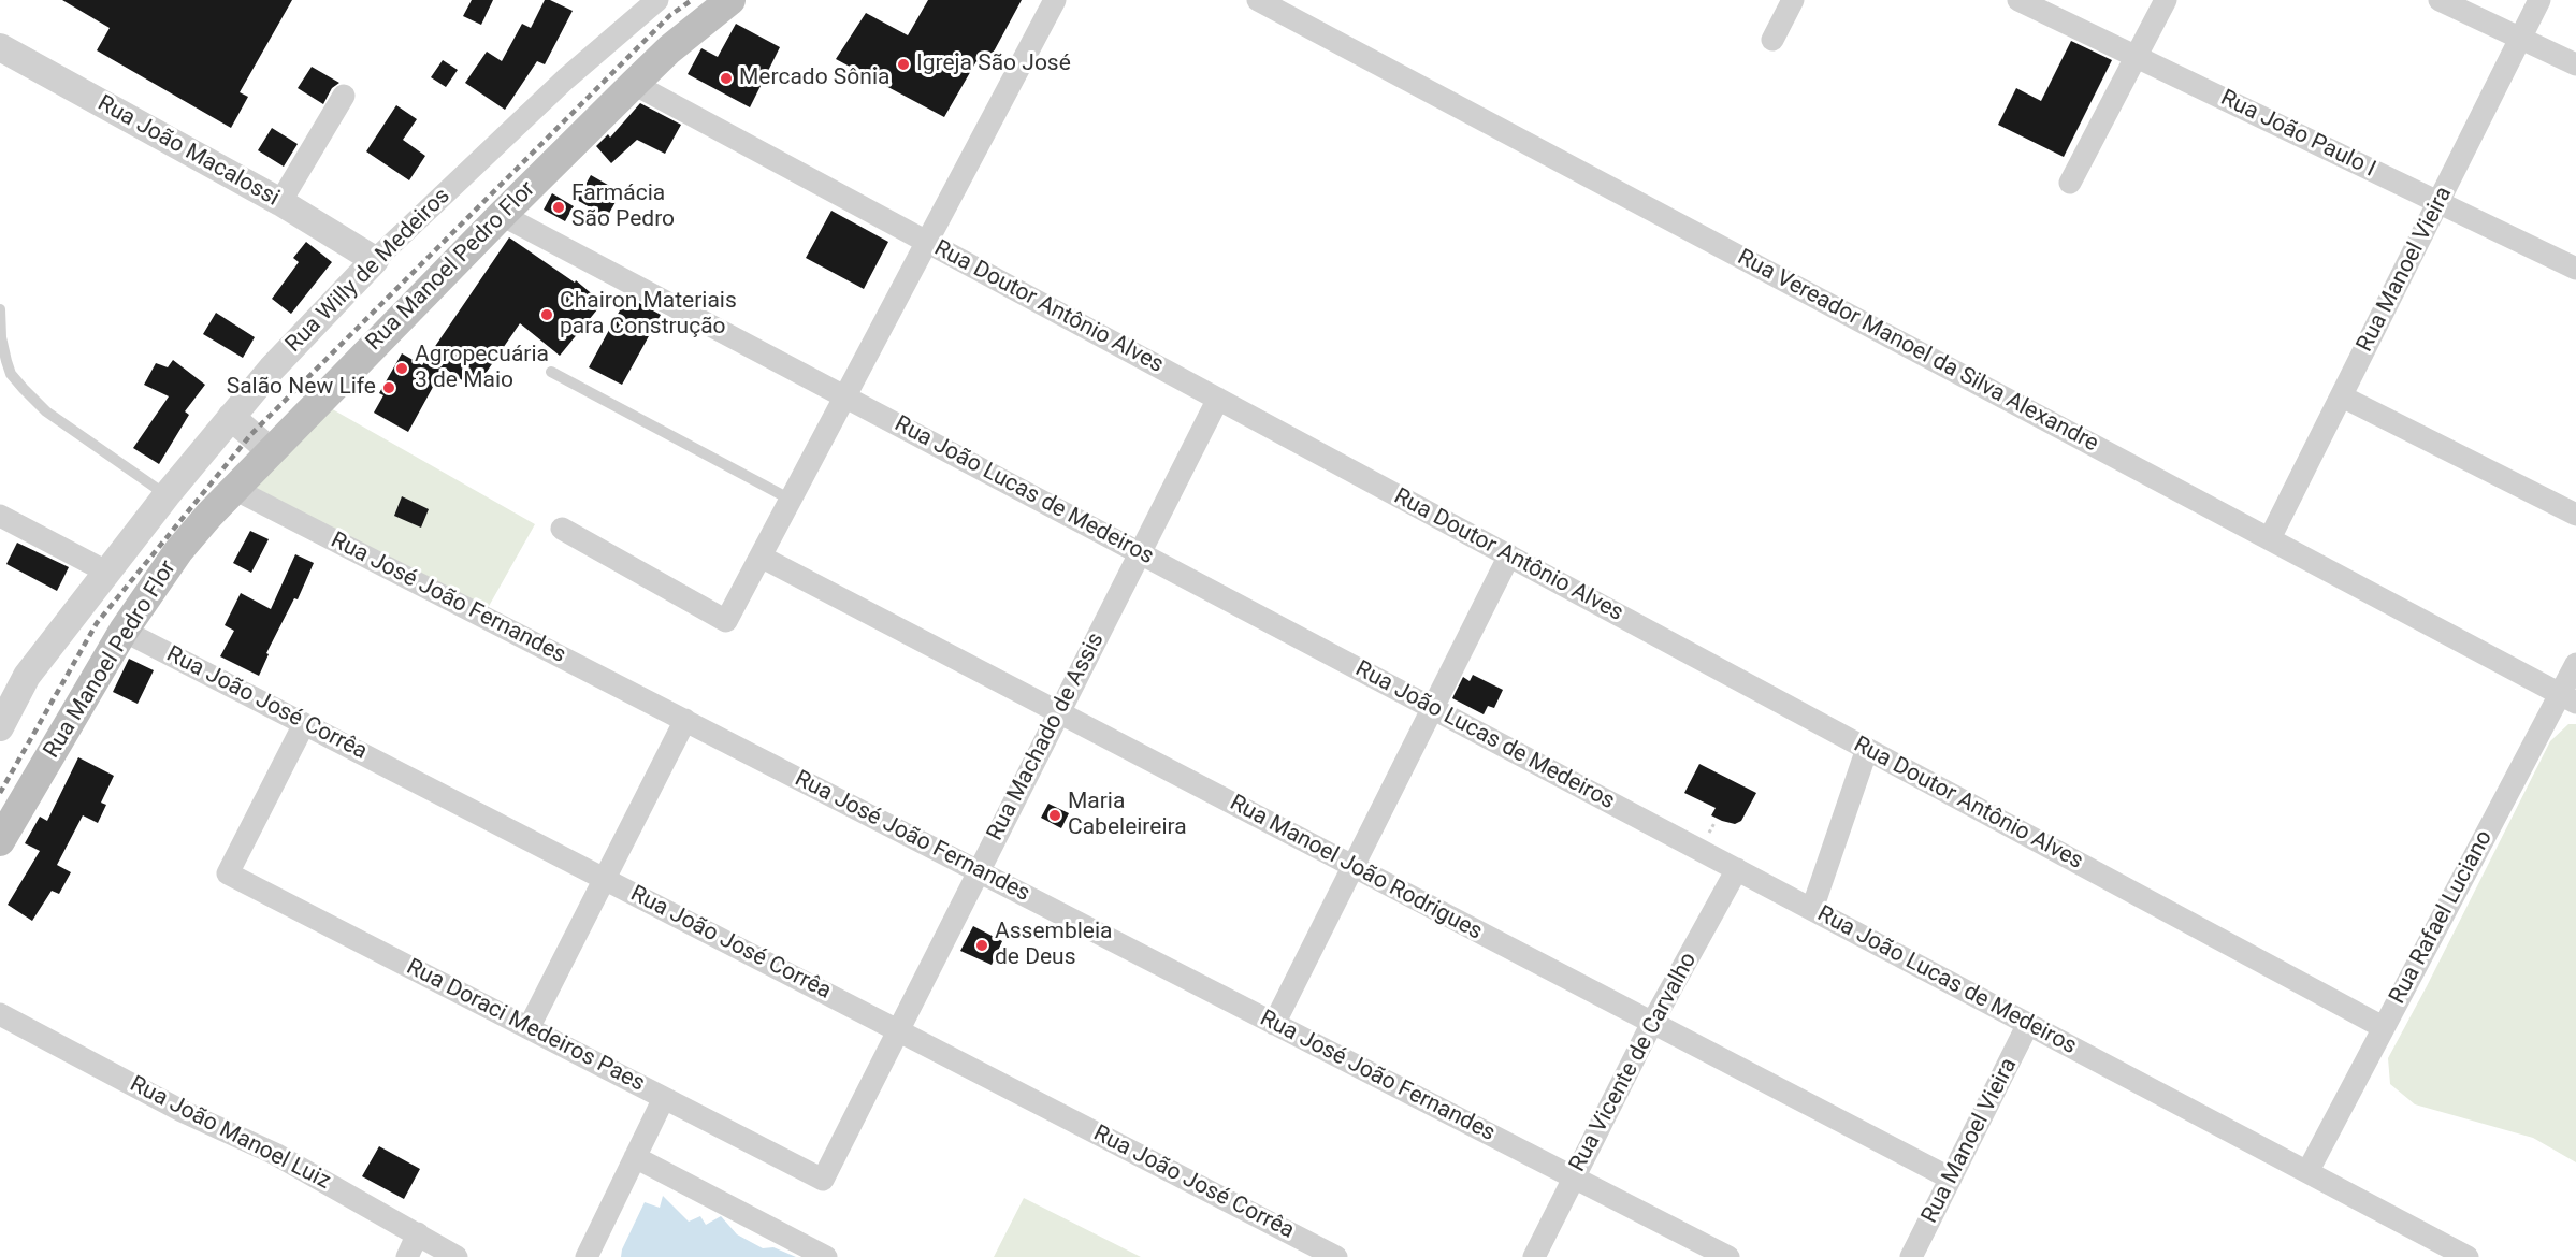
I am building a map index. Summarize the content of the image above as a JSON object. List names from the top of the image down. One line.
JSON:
{"streets":{"main road":["Rua Manoel Pedro Flor"],"street":["Rua João Paulo I","Rua João Macalossi","Rua Manoel Vieira","Rua Willy de Medeiros","Rua Doutor Antônio Alves","Rua Vereador Manoel da Silva Alexandre","Rua João Lucas de Medeiros","Rua José João Fernandes","Rua João José Corrêa","Rua Machado de Assis","Rua Manoel João Rodrigues","Rua Rafael Luciano","Rua Doraci Medeiros Paes","Rua Vicente de Carvalho","Rua João Manoel Luiz"]},"crossings":[["Rua João Paulo I","Rua Manoel Vieira"],["Rua João Macalossi","Rua Willy de Medeiros"],["Rua Manoel Pedro Flor","Rua Doutor Antônio Alves"],["Rua Manoel Pedro Flor","Rua João Lucas de Medeiros"],["Rua Manoel Pedro Flor","Rua José João Fernandes"],["Rua Manoel Pedro Flor","Rua João José Corrêa"],["Rua Manoel Vieira","Rua Vereador Manoel da Silva Alexandre"],["Rua Manoel Vieira","Rua João Lucas de Medeiros"],["Rua Manoel Vieira","Rua Manoel João Rodrigues"],["Rua Doutor Antônio Alves","Rua Machado de Assis"],["Rua Doutor Antônio Alves","Rua Rafael Luciano"],["Rua Vereador Manoel da Silva Alexandre","Rua Rafael Luciano"],["Rua João Lucas de Medeiros","Rua Machado de Assis"],["Rua João Lucas de Medeiros","Rua Rafael Luciano"],["Rua João Lucas de Medeiros","Rua Vicente de Carvalho"],["Rua José João Fernandes","Rua Machado de Assis"],["Rua José João Fernandes","Rua Vicente de Carvalho"],["Rua João José Corrêa","Rua Machado de Assis"],["Rua João José Corrêa","Rua Doraci Medeiros Paes"],["Rua Machado de Assis","Rua Manoel João Rodrigues"],["Rua Machado de Assis","Rua Doraci Medeiros Paes"],["Rua Manoel João Rodrigues","Rua Vicente de Carvalho"]],"places":["Igreja São José","Mercado Sônia","Farmácia São Pedro","Chairon Materiais para Construção","Agropecuária 3 de Maio","Salão New Life","Maria Cabeleireira","Assembleia de Deus"]}
